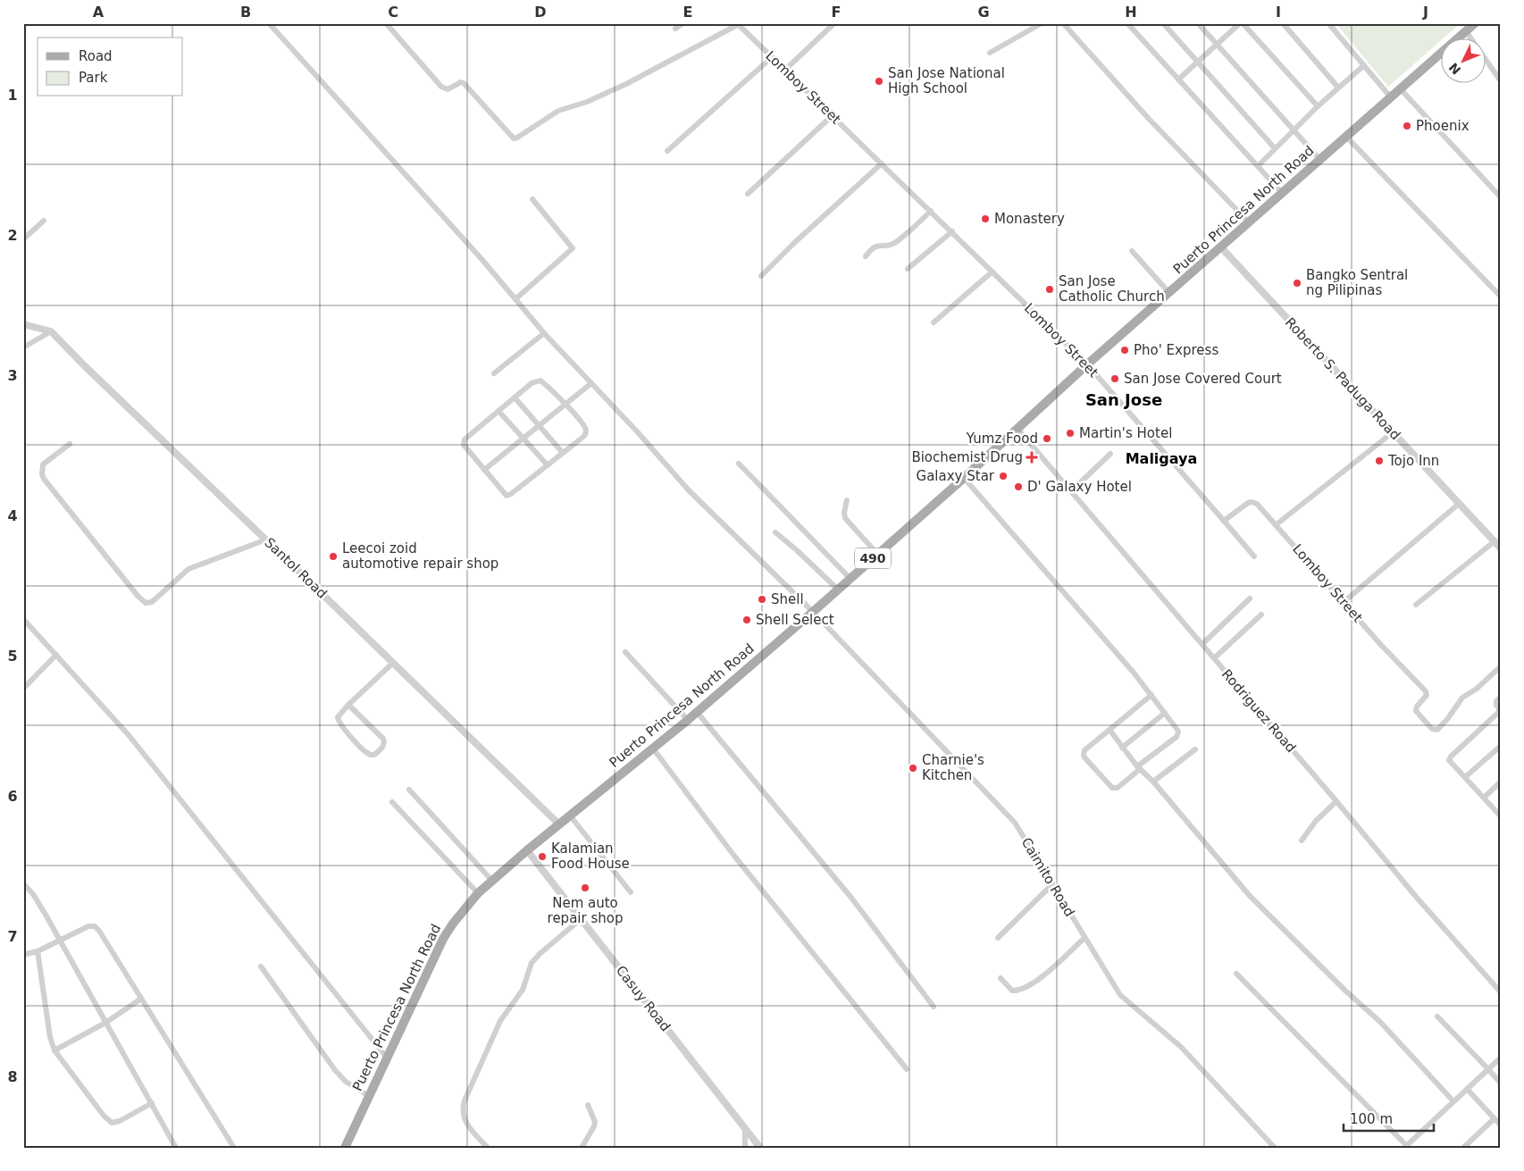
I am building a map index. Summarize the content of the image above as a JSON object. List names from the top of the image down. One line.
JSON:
{"streets":{"main road":["Puerto Princesa North Road","490"],"street":["Lomboy Street","Roberto S. Paduga Road","Santol Road","Rodriguez Road","Caimito Road","Casuy Road"]},"crossings":[["Lomboy Street","Puerto Princesa North Road"],["Puerto Princesa North Road","Roberto S. Paduga Road"],["Puerto Princesa North Road","Santol Road"],["Puerto Princesa North Road","Rodriguez Road"],["Puerto Princesa North Road","Caimito Road"],["Puerto Princesa North Road","Casuy Road"]],"districts":["San Jose","Maligaya"],"places":{"other":["San Jose National High School","Phoenix","Monastery","Bangko Sentral ng Pilipinas","San Jose Catholic Church","Pho' Express","San Jose Covered Court","Martin's Hotel","Yumz Food","Tojo Inn","Galaxy Star","D' Galaxy Hotel","Leecoi zoid automotive repair shop","Shell","Shell Select","Charnie's Kitchen","Kalamian Food House","Nem auto repair shop"],"health":["Biochemist Drug"]},"legend":["Road","Park"],"scale_bar":"100 m","north":"bottom left","grid":{"columns":["A","B","C","D","E","F","G","H","I","J"],"rows":["1","2","3","4","5","6","7","8"]}}
